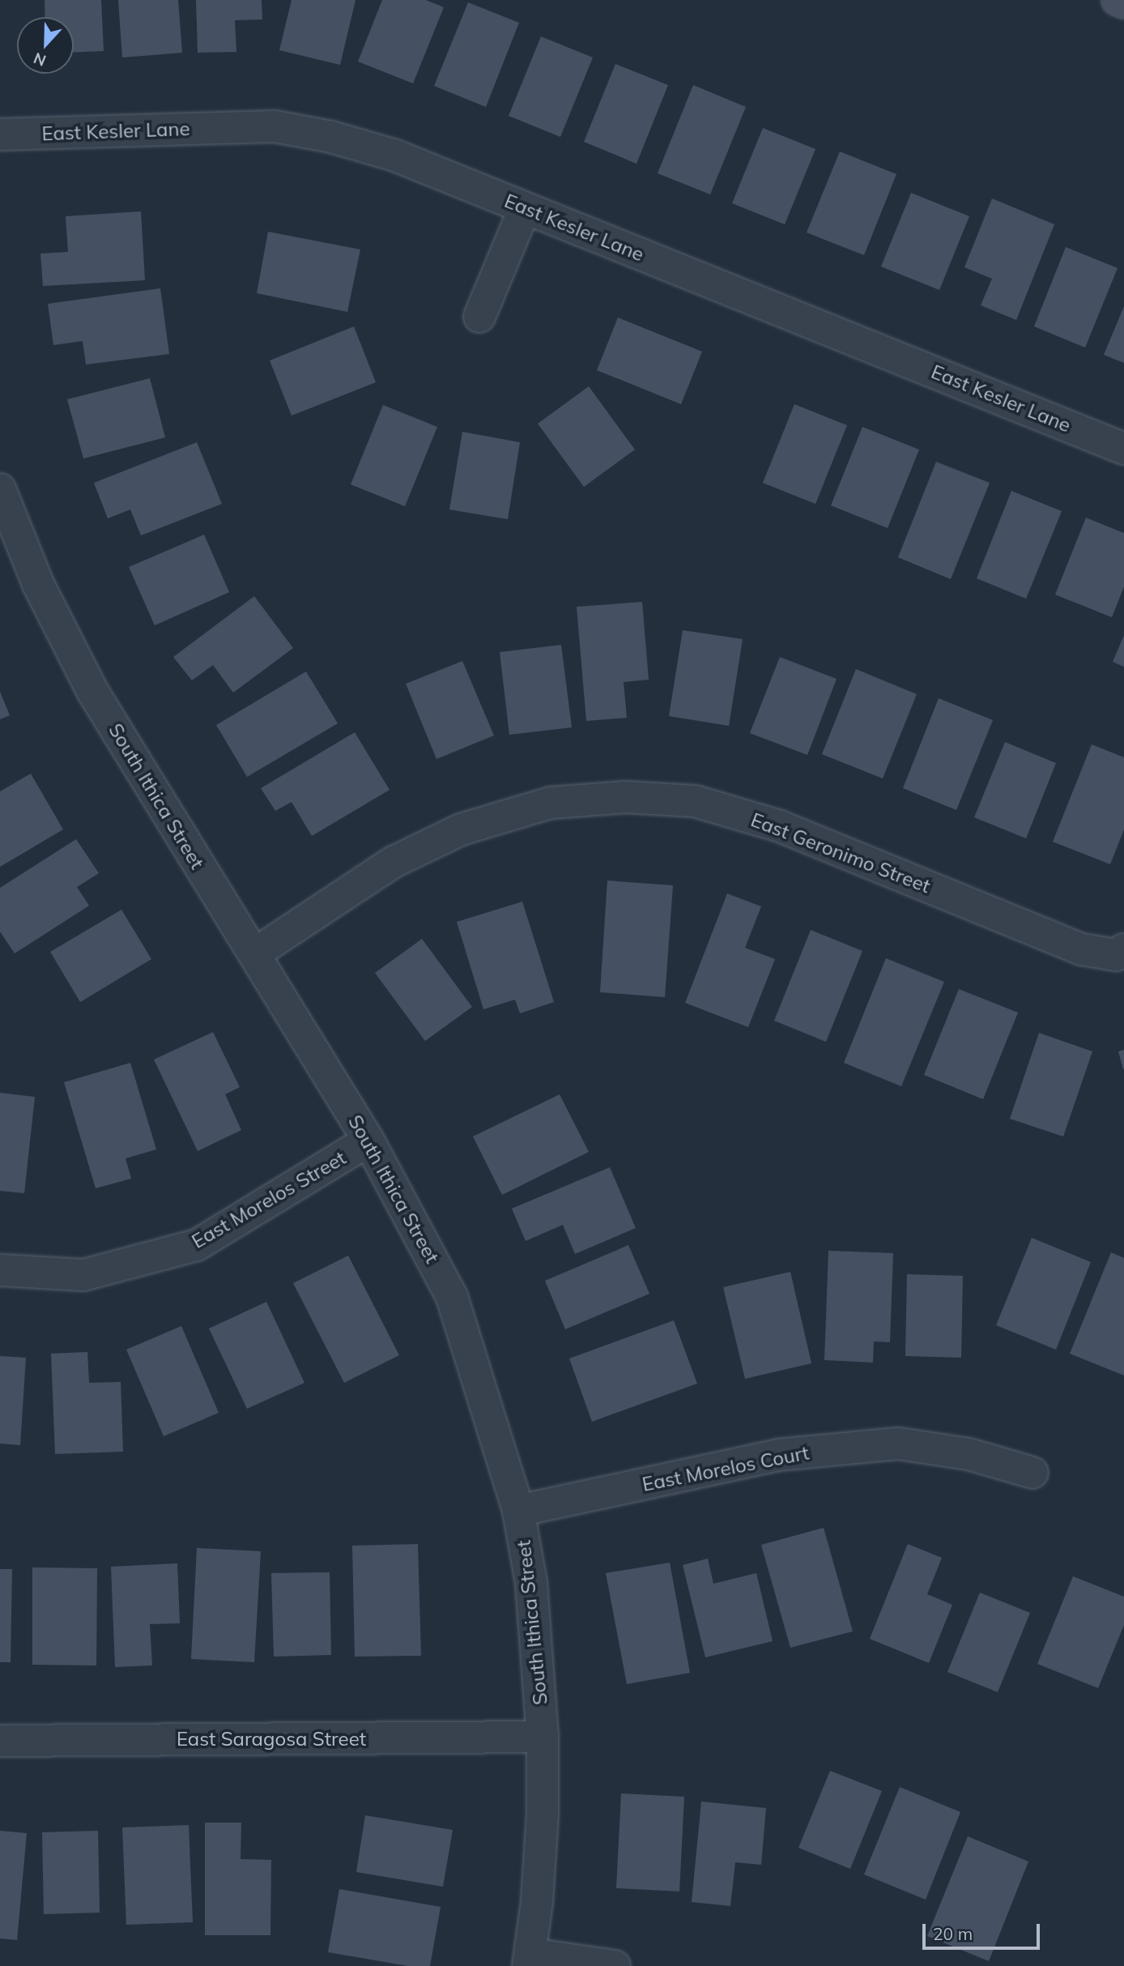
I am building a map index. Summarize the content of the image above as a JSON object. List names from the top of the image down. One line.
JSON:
{"streets":{"street":["East Kesler Lane","South Ithica Street","East Geronimo Street","East Morelos Street","East Morelos Court","East Saragosa Street"]},"crossings":[["South Ithica Street","East Geronimo Street"],["South Ithica Street","East Morelos Street"],["South Ithica Street","East Morelos Court"],["South Ithica Street","East Saragosa Street"]],"scale_bar":"20 m","north":"bottom"}
